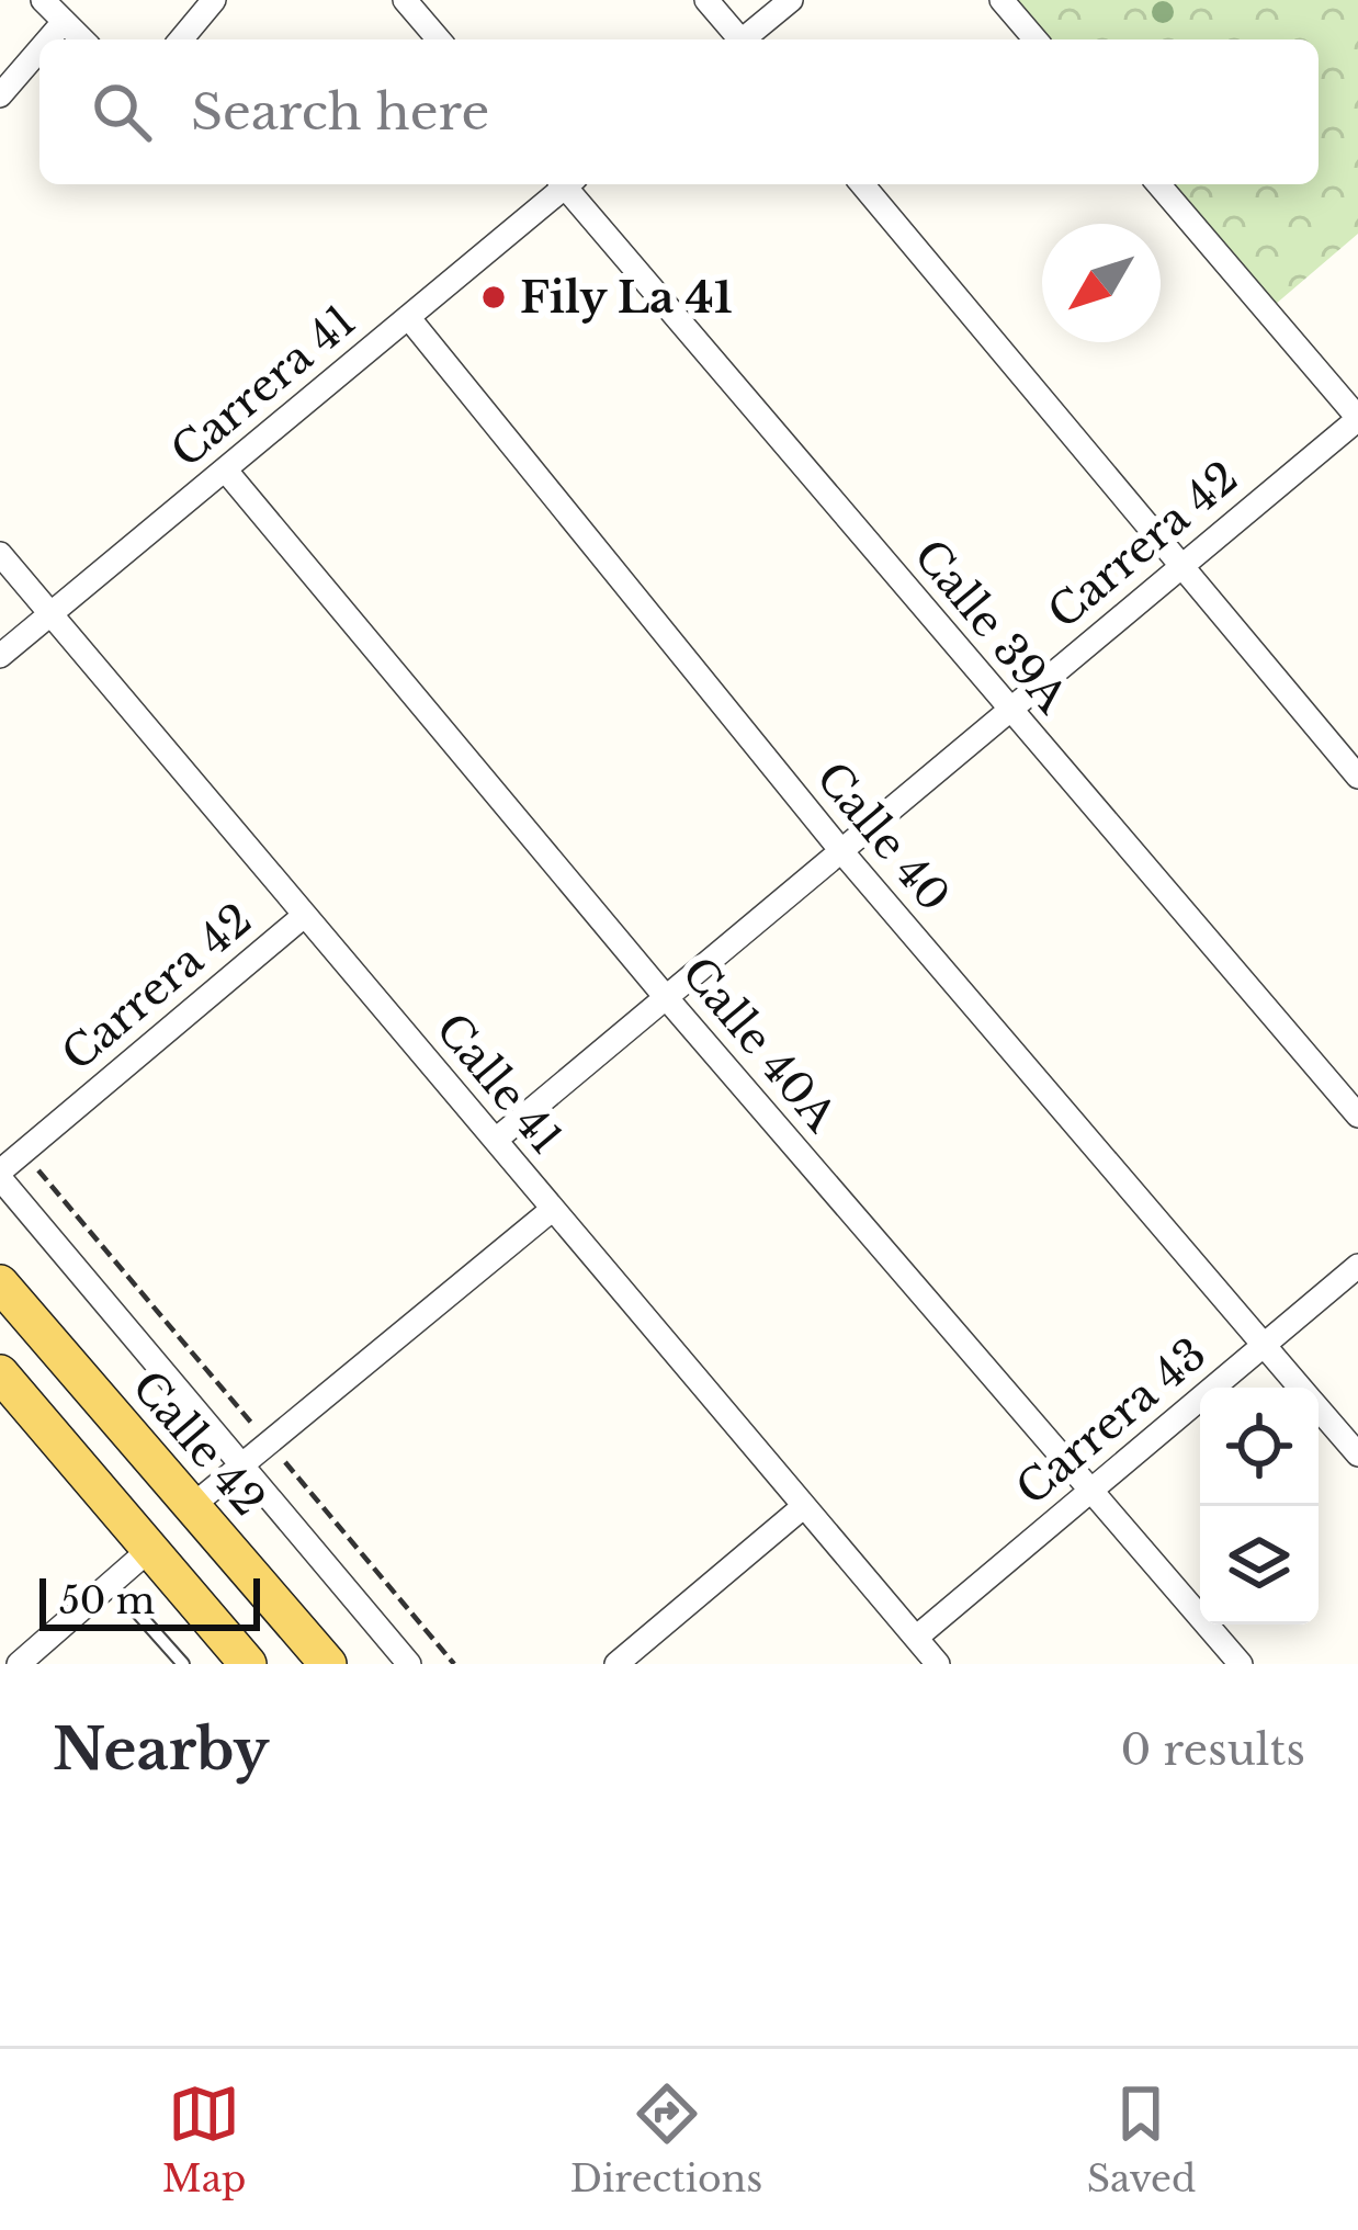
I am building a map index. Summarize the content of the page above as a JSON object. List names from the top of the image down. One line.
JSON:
{"streets":{"main road":["Calle 42"],"street":["Carrera 41","Carrera 42","Calle 39A","Calle 40","Calle 40A","Calle 41","Carrera 43"]},"crossings":[["Carrera 41","Calle 40"],["Carrera 41","Calle 40A"],["Carrera 41","Calle 41"],["Carrera 42","Calle 39A"],["Carrera 42","Calle 40"],["Carrera 42","Calle 40A"],["Carrera 42","Calle 41"],["Calle 40","Carrera 43"],["Calle 40A","Carrera 43"],["Calle 41","Carrera 43"]],"places":["Fily La 41"],"scale_bar":"50 m","north":"bottom left","page":{"search":"Search here","scale":"50 m","heading":["Nearby","0 results"],"nav":["Map","Directions","Saved"]}}
